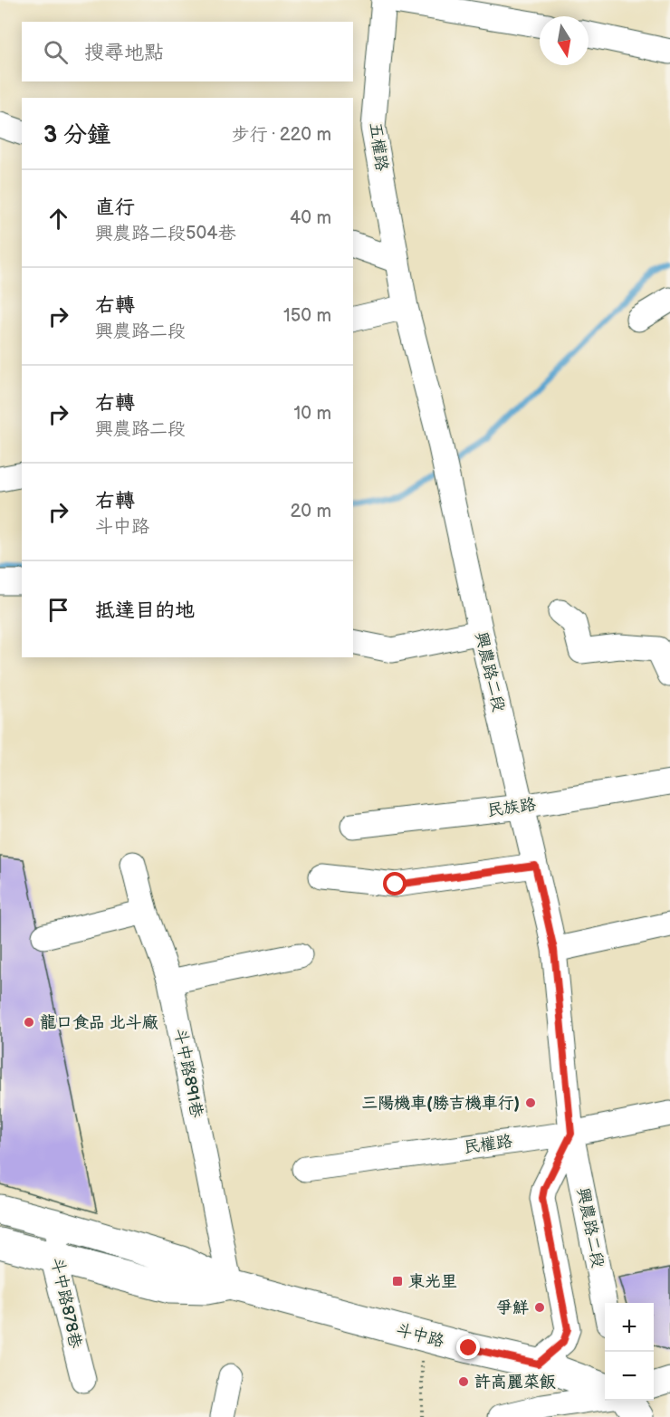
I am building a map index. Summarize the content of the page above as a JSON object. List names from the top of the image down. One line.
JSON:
{"streets":{"main road":["斗中路"],"street":["五權路","興農路二段","民族路","斗中路891巷","民權路","斗中路878巷"]},"crossings":[["五權路","興農路二段"],["興農路二段","民族路"],["興農路二段","民權路"],["斗中路891巷","斗中路"],["斗中路878巷","斗中路"]],"places":{"other":["龍口食品 北斗廠","三陽機車(勝吉機車行)","爭鮮","許高麗菜飯"],"transit":["東光里"]},"north":"bottom","page":{"search":"搜尋地點","heading":["3 分鐘","步行 · 220 m"],"list":[["直行","興農路二段504巷","40 m"],["右轉","興農路二段","150 m"],["右轉","興農路二段","10 m"],["右轉","斗中路","20 m"],"抵達目的地"],"map_buttons":["+","−"]}}
